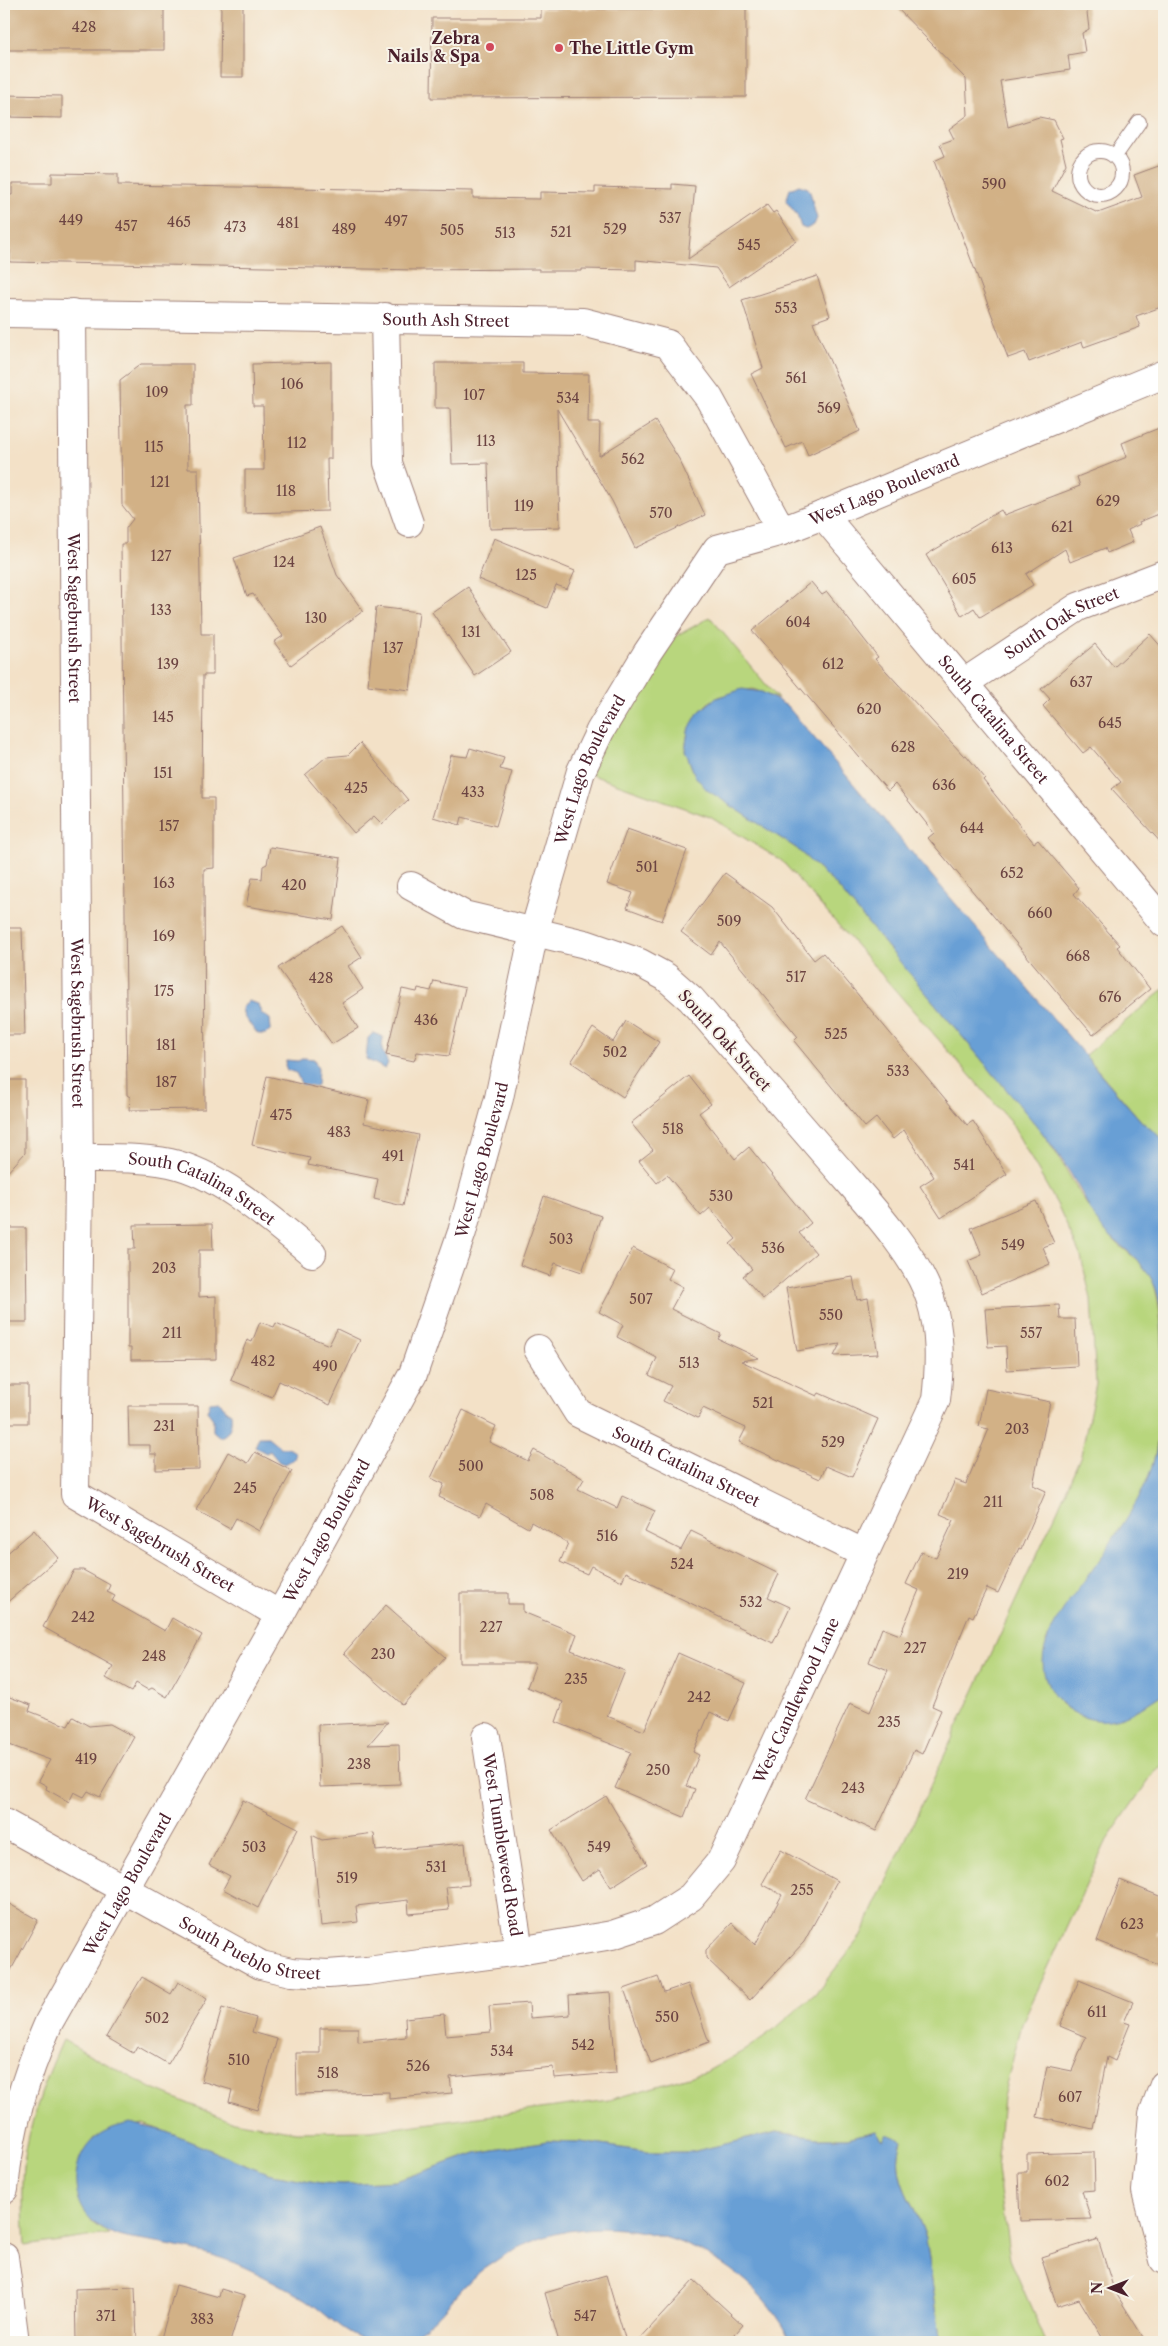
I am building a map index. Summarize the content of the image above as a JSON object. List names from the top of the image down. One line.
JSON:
{"streets":{"street":["South Ash Street","West Lago Boulevard","West Sagebrush Street","South Oak Street","South Catalina Street","West Candlewood Lane","West Tumbleweed Road","South Pueblo Street"]},"crossings":[["South Ash Street","West Lago Boulevard"],["South Ash Street","West Sagebrush Street"],["West Lago Boulevard","West Sagebrush Street"],["West Lago Boulevard","South Oak Street"],["West Lago Boulevard","South Catalina Street"],["West Lago Boulevard","South Pueblo Street"],["West Sagebrush Street","South Catalina Street"],["South Oak Street","South Catalina Street"],["South Oak Street","West Candlewood Lane"],["South Catalina Street","West Candlewood Lane"],["West Candlewood Lane","West Tumbleweed Road"],["West Candlewood Lane","South Pueblo Street"],["West Tumbleweed Road","South Pueblo Street"]],"places":["Zebra Nails & Spa","The Little Gym"],"house_numbers":["428","590","537","449","497","465","481","457","473","489","529","505","521","513","545","553","561","106","109","107","534","569","113","112","115","562","121","118","629","119","570","621","613","127","124","125","605","133","130","604","131","137","139","612","637","620","145","645","628","151","636","425","433","157","644","501","652","163","420","660","509","169","668","517","428","175","676","436","525","181","502","533","187","475","518","483","491","541","530","503","549","536","203","507","550","211","557","482","513","490","521","231","203","529","500","245","508","211","516","524","219","532","242","227","227","230","248","235","242","235","419","238","250","243","503","549","531","519","255","623","611","550","502","542","534","510","526","518","607","602","371","547","383"],"north":"left"}
